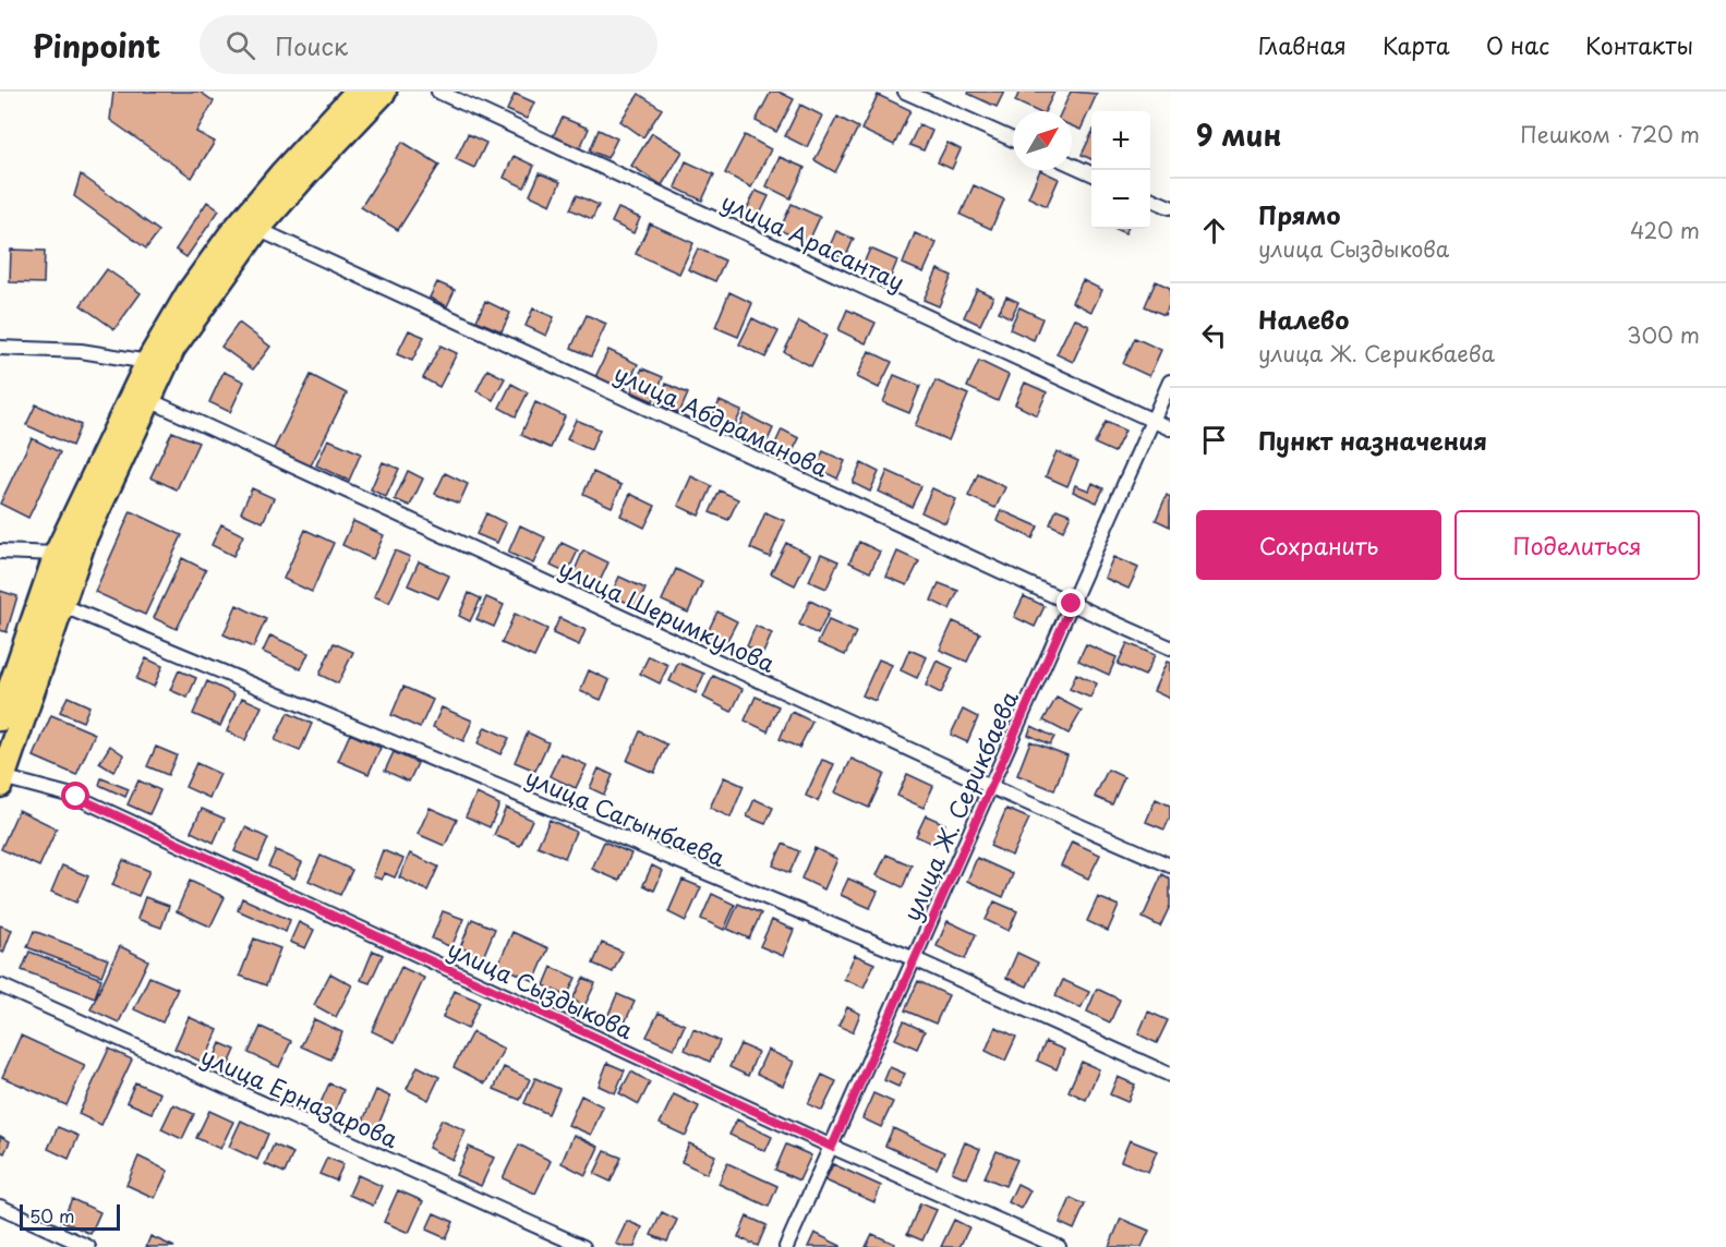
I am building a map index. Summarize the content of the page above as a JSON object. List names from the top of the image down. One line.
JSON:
{"streets":{"street":["улица Арасантау","улица Абдраманова","улица Шеримкулова","улица Ж. Серикбаева","улица Сагынбаева","улица Сыздыкова","улица Ерназарова"]},"crossings":[["улица Арасантау","улица Ж. Серикбаева"],["улица Абдраманова","улица Ж. Серикбаева"],["улица Шеримкулова","улица Ж. Серикбаева"],["улица Ж. Серикбаева","улица Сагынбаева"],["улица Ж. Серикбаева","улица Сыздыкова"]],"scale_bar":"50 m","north":"top right","page":{"header":"Pinpoint","search":"Поиск","nav":["Главная","Карта","О нас","Контакты"],"heading":["9 мин","Пешком · 720 m"],"map_buttons":["+","−"],"list":[["Прямо","улица Сыздыкова","420 m"],["Налево","улица Ж. Серикбаева","300 m"],"Пункт назначения"],"buttons":["Сохранить","Поделиться"],"scale":"50 m"}}
